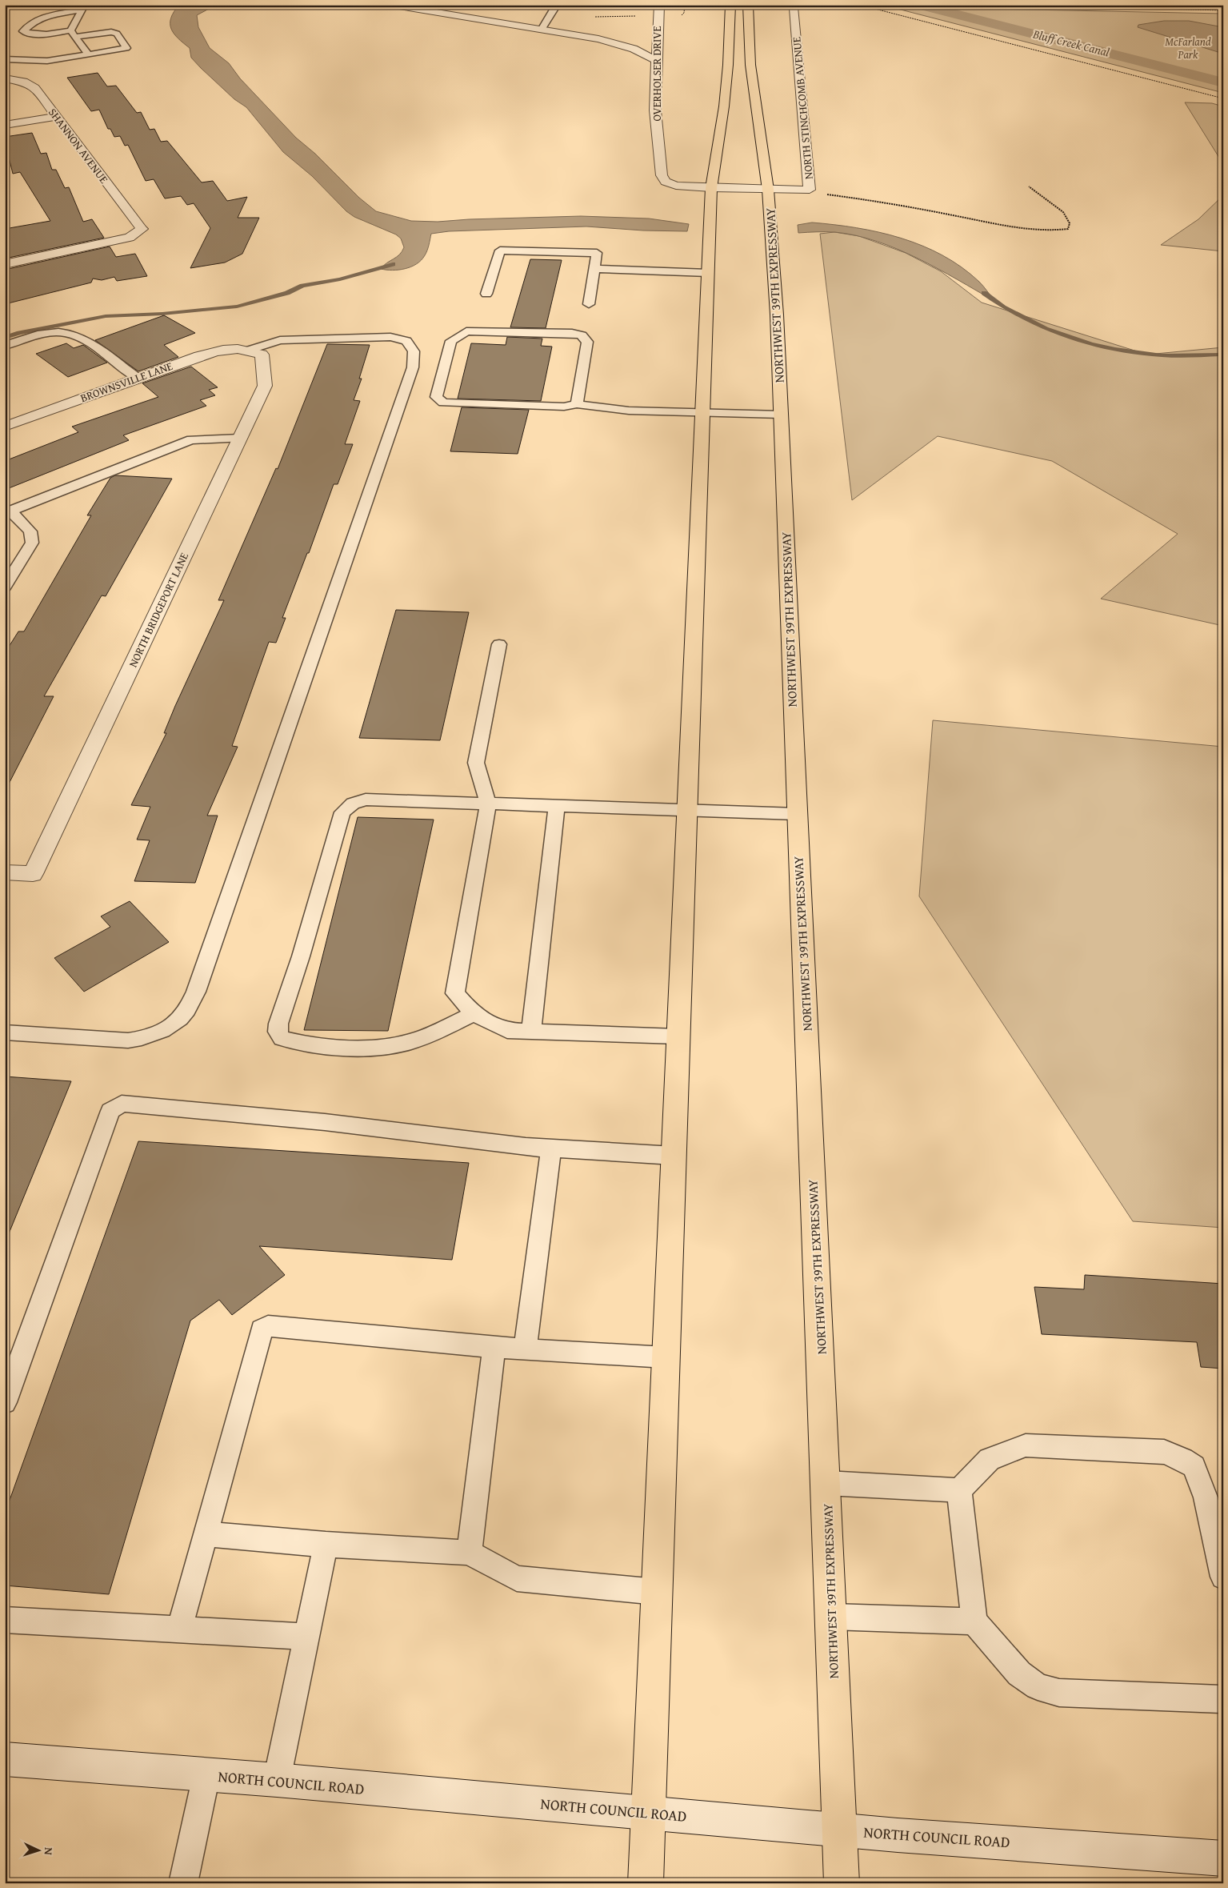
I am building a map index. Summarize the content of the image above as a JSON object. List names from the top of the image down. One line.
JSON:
{"streets":{"highway":["NORTHWEST 39TH EXPRESSWAY"],"street":["OVERHOLSER DRIVE","NORTH STINCHCOMB AVENUE","SHANNON AVENUE","BROWNSVILLE LANE","NORTH BRIDGEPORT LANE","NORTH COUNCIL ROAD"]},"crossings":[["OVERHOLSER DRIVE","NORTH STINCHCOMB AVENUE"],["OVERHOLSER DRIVE","NORTHWEST 39TH EXPRESSWAY"],["NORTH STINCHCOMB AVENUE","NORTHWEST 39TH EXPRESSWAY"],["NORTHWEST 39TH EXPRESSWAY","NORTH COUNCIL ROAD"],["BROWNSVILLE LANE","NORTH BRIDGEPORT LANE"]],"water":["Bluff Creek Canal"],"parks":["McFarland Park"],"north":"right"}
